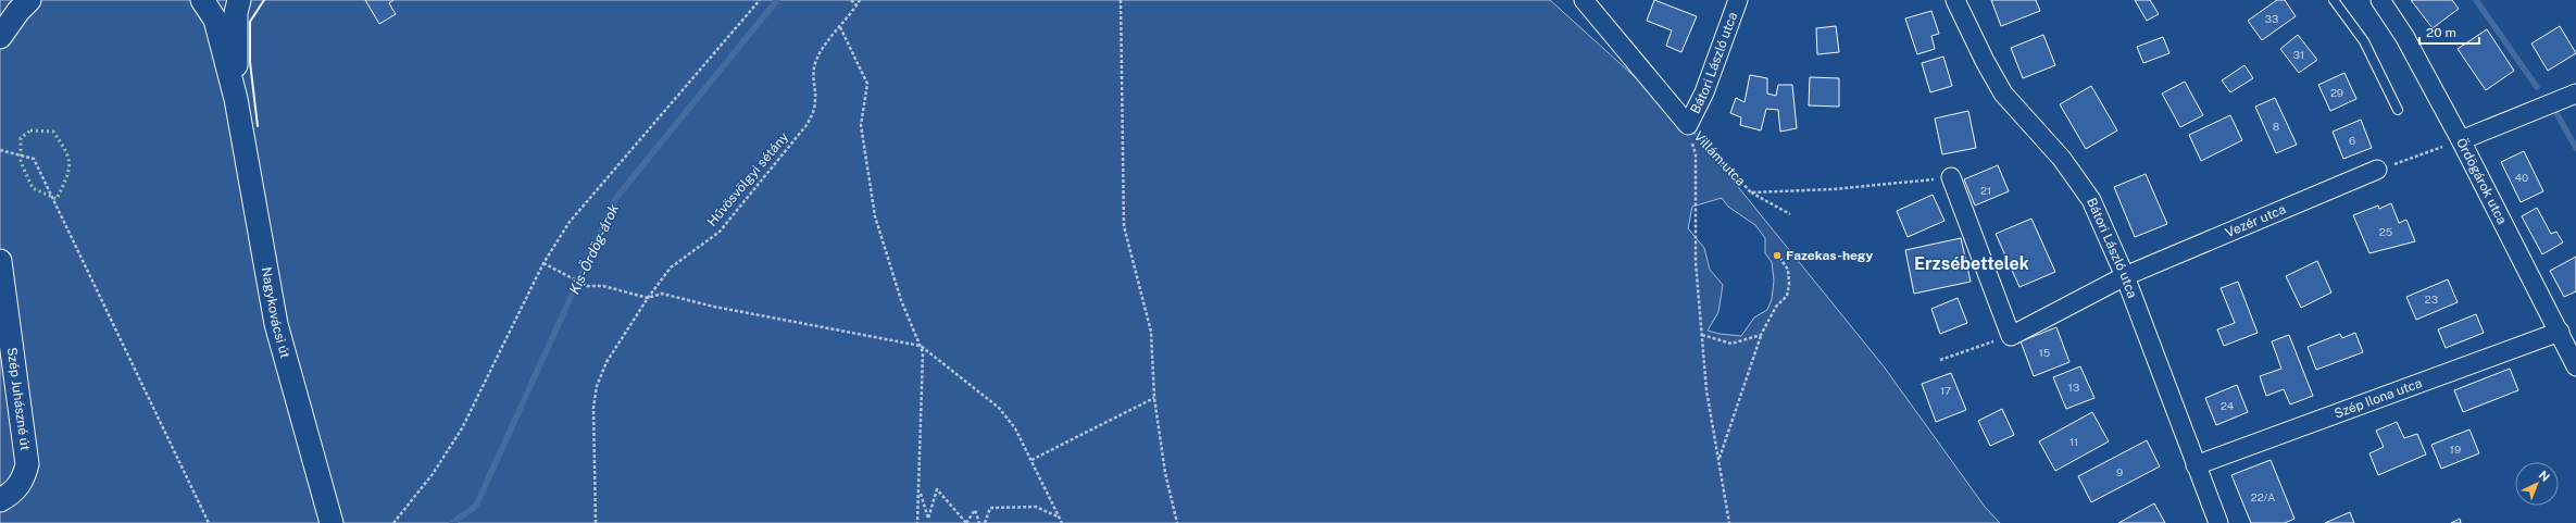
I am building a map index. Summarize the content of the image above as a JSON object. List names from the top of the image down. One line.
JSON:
{"streets":{"street":["Bátori László utca","Villám utca","Ördögárok utca","Vezér utca","Nagykovácsi út","Szép Juhászné út","Szép Ilona utca"],"path":["Hűvösvölgyi sétány"]},"crossings":[["Bátori László utca","Villám utca"],["Bátori László utca","Vezér utca"],["Bátori László utca","Szép Ilona utca"],["Ördögárok utca","Szép Ilona utca"]],"districts":["Erzsébettelek"],"water":["Kis-Ördög-árok"],"places":["Fazekas-hegy"],"house_numbers":["33","31","29","8","6","40","21","25","23","15","13","17","24","11","19","9","22/A"],"scale_bar":"20 m","north":"top right"}
